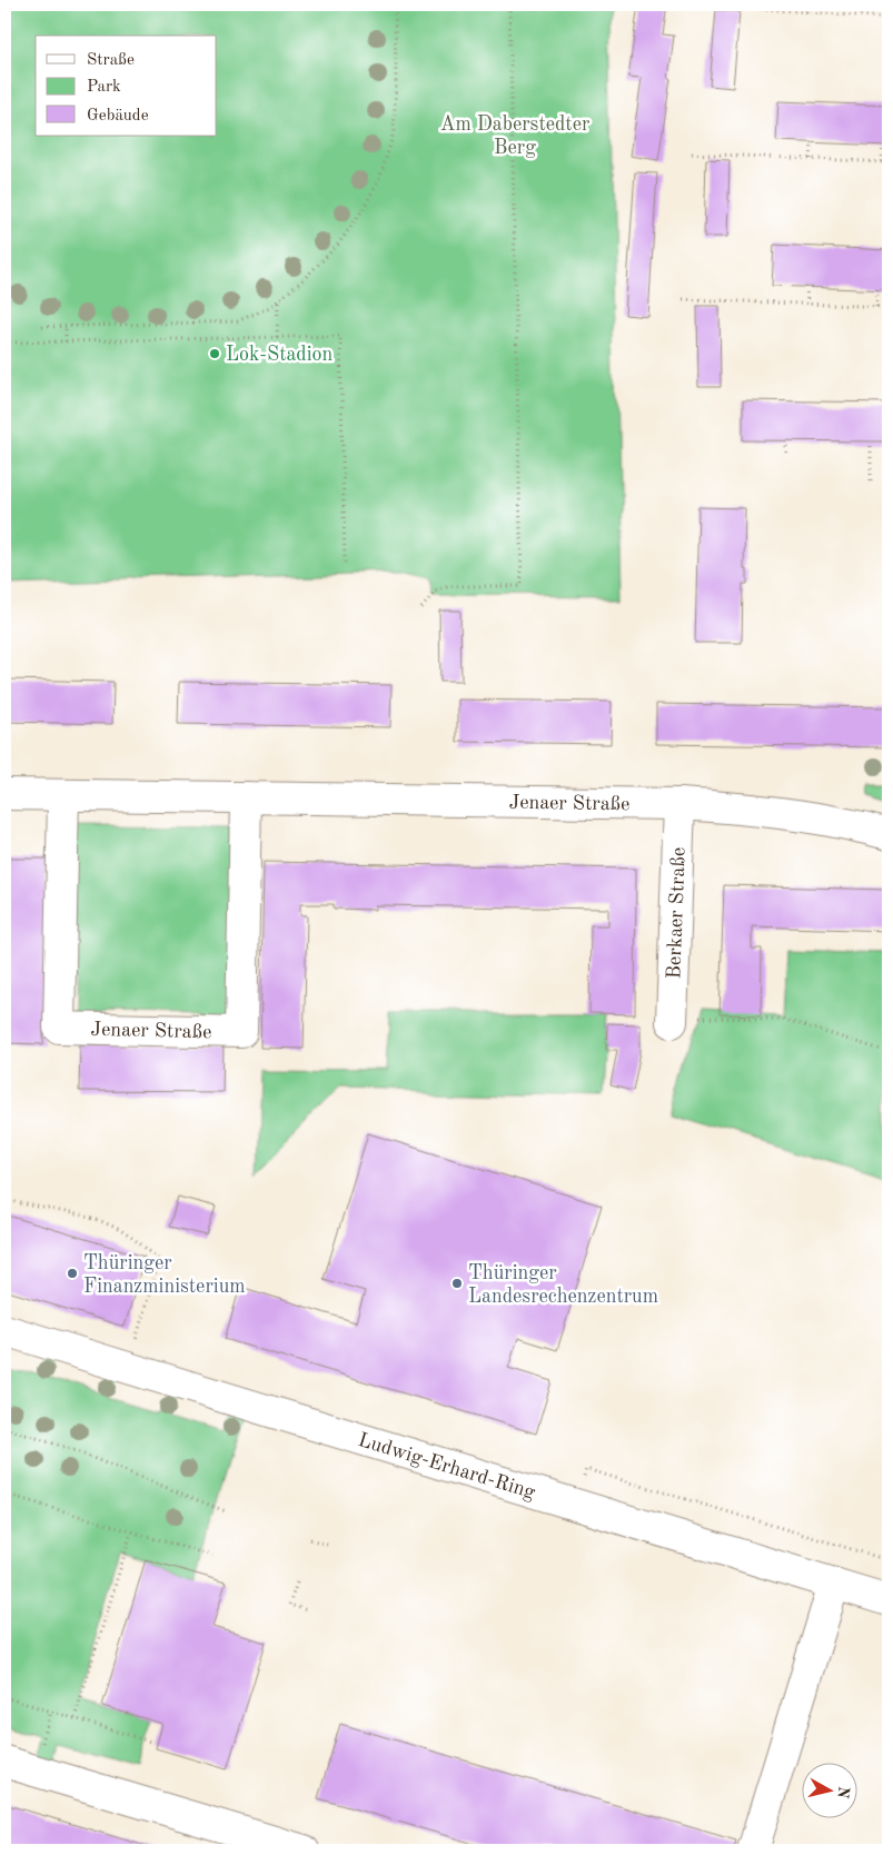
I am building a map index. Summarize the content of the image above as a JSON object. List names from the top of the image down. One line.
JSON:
{"streets":{"street":["Jenaer Straße","Berkaer Straße","Ludwig-Erhard-Ring"]},"crossings":[["Jenaer Straße","Berkaer Straße"]],"parks":["Am Daberstedter Berg"],"places":["Lok-Stadion","Thüringer Finanzministerium","Thüringer Landesrechenzentrum"],"legend":["Straße","Park","Gebäude"],"north":"right"}
